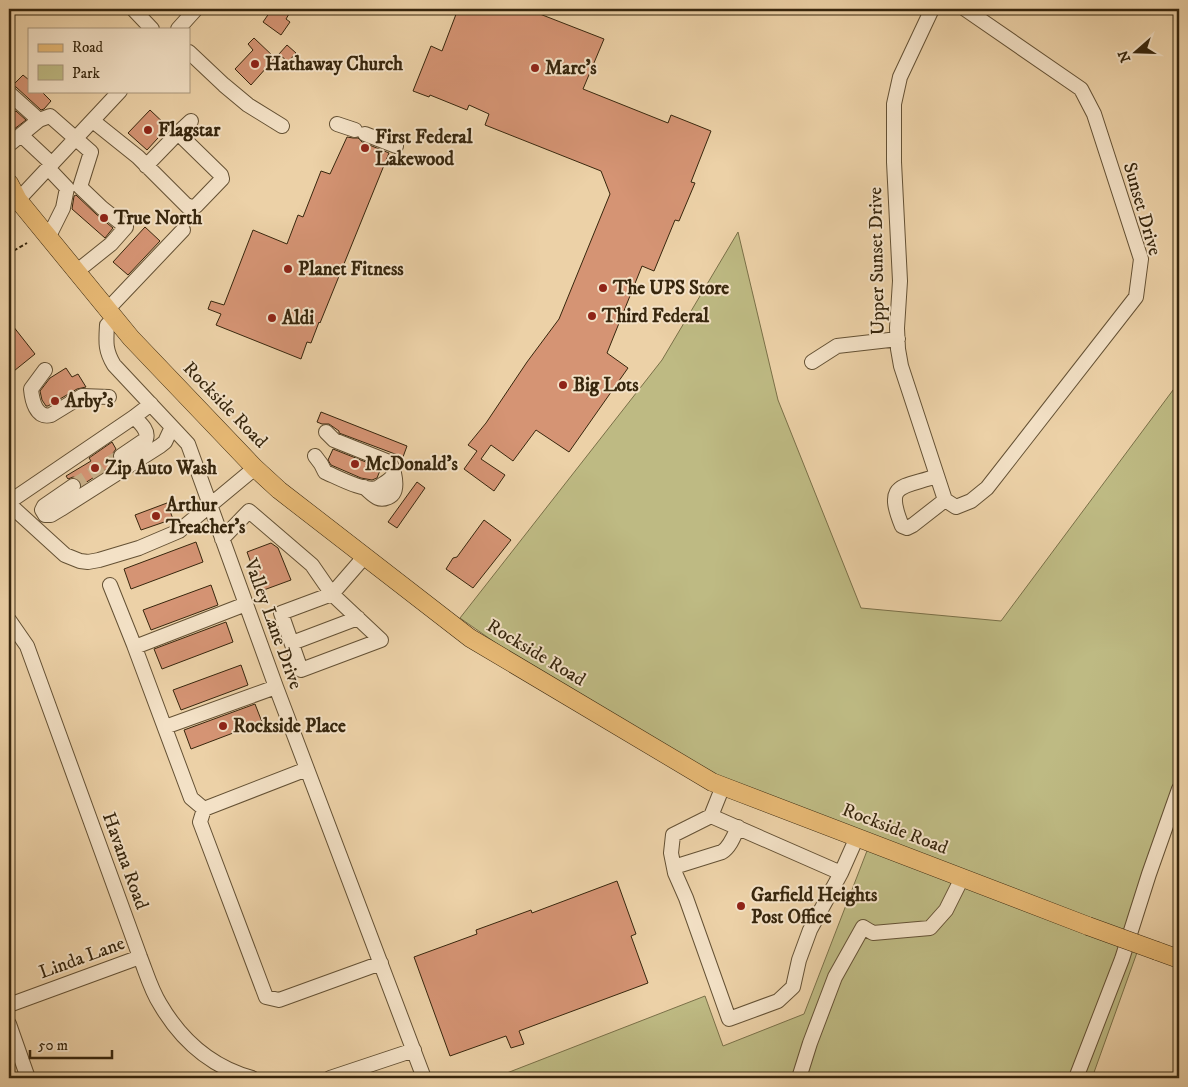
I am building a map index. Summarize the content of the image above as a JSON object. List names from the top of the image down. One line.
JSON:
{"streets":{"main road":["Rockside Road"],"street":["Sunset Drive","Upper Sunset Drive","Valley Lane Drive","Havana Road","Linda Lane"]},"crossings":[["Sunset Drive","Upper Sunset Drive"],["Rockside Road","Valley Lane Drive"],["Havana Road","Linda Lane"]],"places":["Hathaway Church","Marc's","Flagstar","First Federal Lakewood","True North","Planet Fitness","The UPS Store","Third Federal","Aldi","Big Lots","Arby's","McDonald's","Zip Auto Wash","Arthur Treacher's","Rockside Place","Garfield Heights Post Office"],"legend":["Road","Park"],"scale_bar":"50 m","north":"left"}
